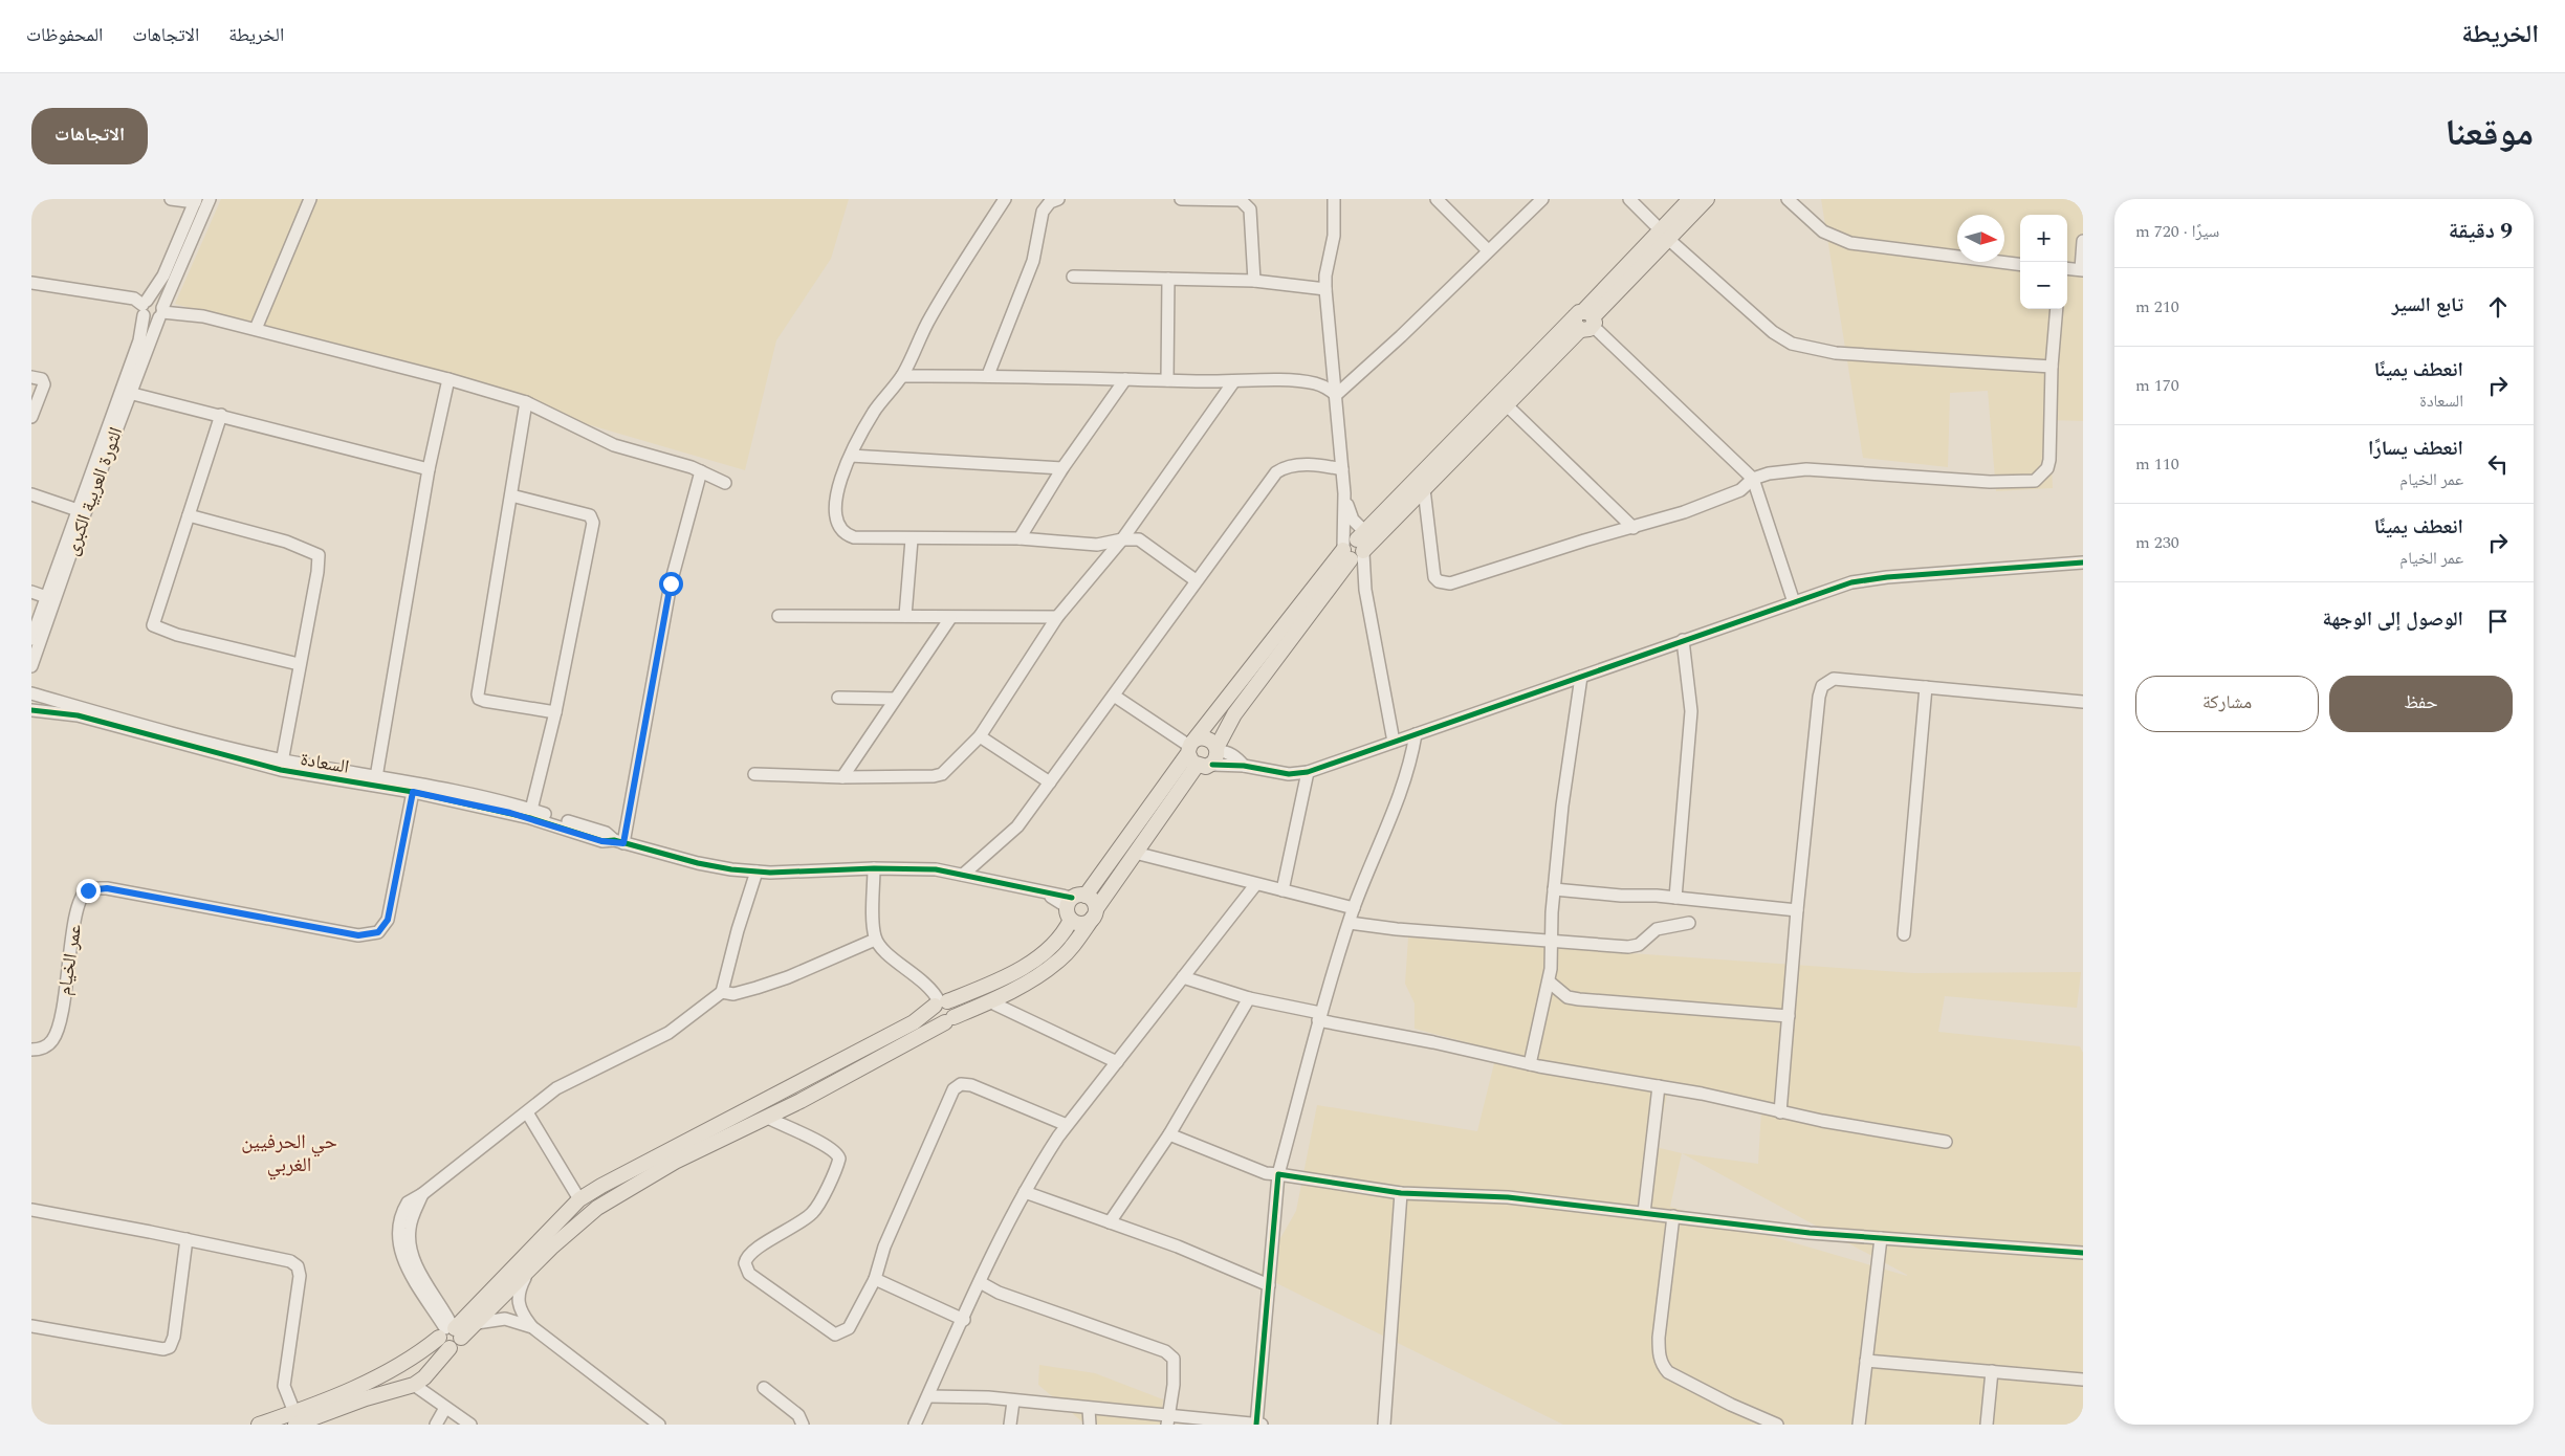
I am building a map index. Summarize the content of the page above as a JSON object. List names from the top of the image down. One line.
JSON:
{"streets":{"street":["الثورة العربية الكبرى","السعادة","عمر الخيام"]},"crossings":[["السعادة","عمر الخيام"]],"districts":["حي الحرفيين الغربي"],"north":"right","page":{"header":"الخريطة","nav":["الخريطة","الاتجاهات","المحفوظات"],"title":"موقعنا","buttons":["الاتجاهات",["حفظ","مشاركة"]],"heading":["9 دقيقة","سيرًا · 720 m"],"map_buttons":["+","−"],"list":[["تابع السير","210 m"],["انعطف يمينًا","السعادة","170 m"],["انعطف يسارًا","عمر الخيام","110 m"],["انعطف يمينًا","عمر الخيام","230 m"],"الوصول إلى الوجهة"]}}
